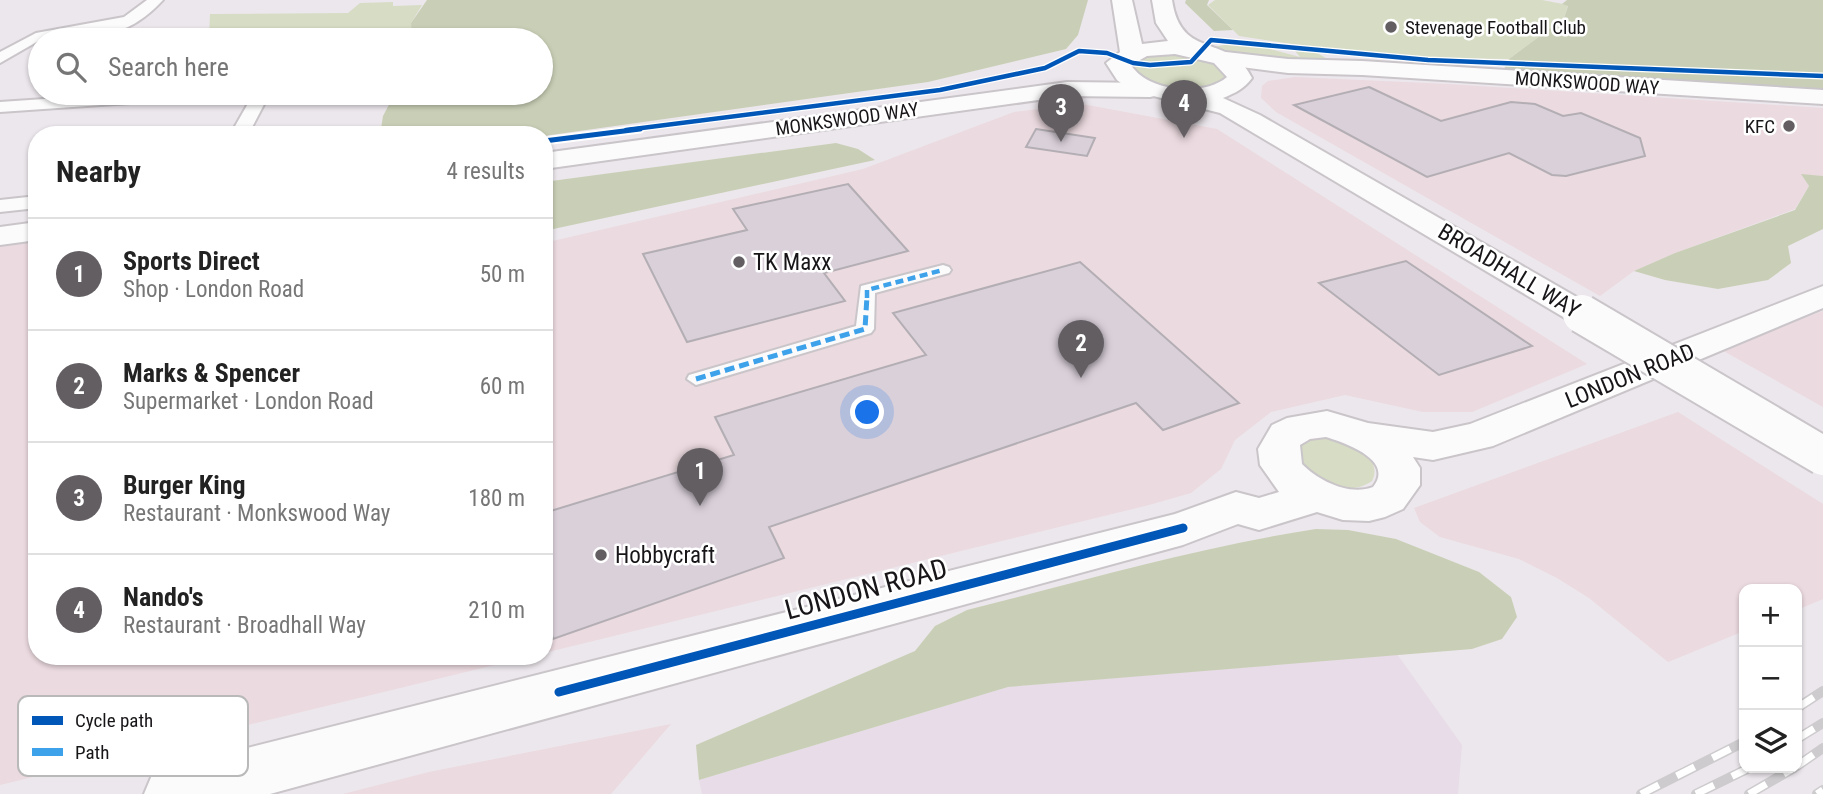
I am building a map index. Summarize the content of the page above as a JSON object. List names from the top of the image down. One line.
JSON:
{"streets":{"main road":["MONKSWOOD WAY","BROADHALL WAY","LONDON ROAD"]},"crossings":[["MONKSWOOD WAY","BROADHALL WAY"]],"places":["Stevenage Football Club","KFC","TK Maxx","Hobbycraft"],"legend":["Cycle path","Path"],"page":{"search":"Search here","pins":["4","3","2","1"],"heading":["Nearby","4 results"],"list":[{"mark":"1","name":"Sports Direct","note":"Shop · London Road","value":"50 m"},{"mark":"2","name":"Marks & Spencer","note":"Supermarket · London Road","value":"60 m"},{"mark":"3","name":"Burger King","note":"Restaurant · Monkswood Way","value":"180 m"},{"mark":"4","name":"Nando's","note":"Restaurant · Broadhall Way","value":"210 m"}],"map_buttons":["+","−"]}}
